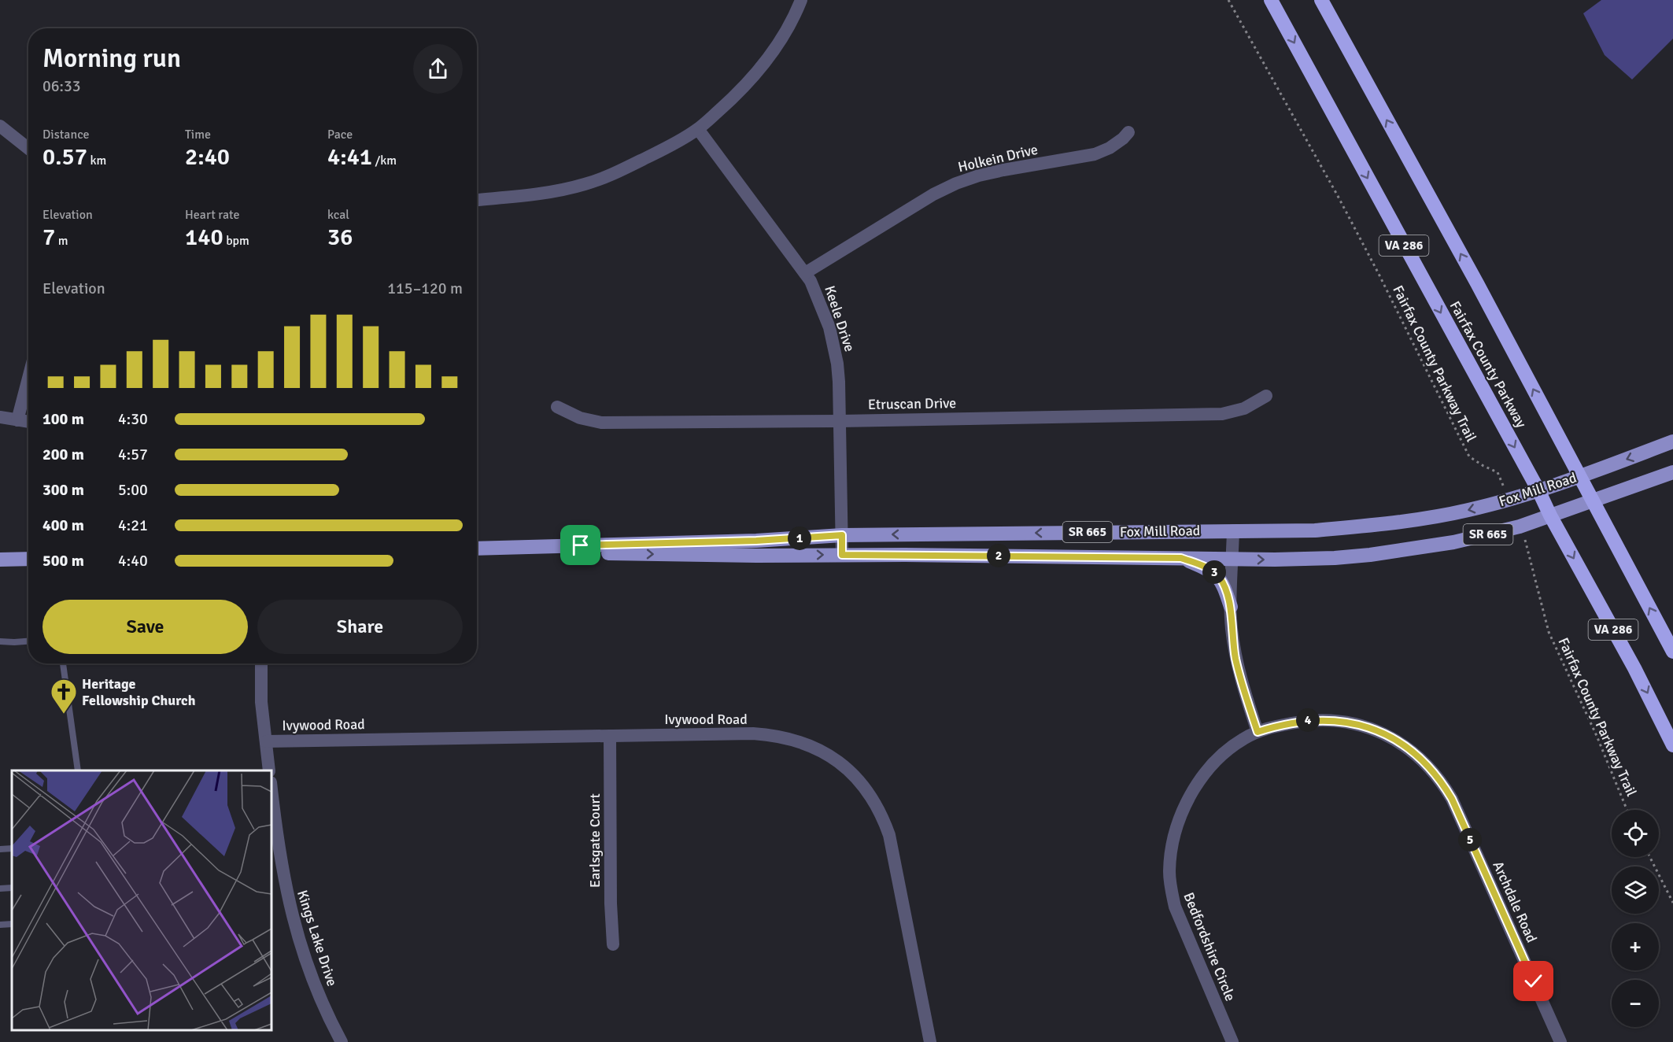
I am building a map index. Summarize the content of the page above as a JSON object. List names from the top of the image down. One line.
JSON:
{"streets":{"highway":["VA 286","Fairfax County Parkway"],"main road":["Fox Mill Road","SR 665"],"street":["Holkein Drive","Keele Drive","Etruscan Drive","Ivywood Road","Earlsgate Court","Archdale Road","Kings Lake Drive","Bedfordshire Circle"],"path":["Fairfax County Parkway Trail"]},"crossings":[["Holkein Drive","Keele Drive"],["Keele Drive","Etruscan Drive"],["Keele Drive","Fox Mill Road"],["Fairfax County Parkway Trail","Fox Mill Road"],["Fairfax County Parkway","Fox Mill Road"],["Ivywood Road","Earlsgate Court"],["Archdale Road","Bedfordshire Circle"]],"places":{"church":["Heritage Fellowship Church"]},"page":{"heading":["Morning run","06:33"],"stats":[["Distance","0.57 km"],["Time","2:40"],["Pace","4:41 /km"],["Elevation","7 m"],["Heart rate","140 bpm"],["kcal","36"]],"chart":["Elevation","115–120 m"],"list":[{"name":"100 m","note":"4:30"},{"name":"200 m","note":"4:57"},{"name":"300 m","note":"5:00"},{"name":"400 m","note":"4:21"},{"name":"500 m","note":"4:40"}],"pins":["1","2","3","4","5"],"buttons":["Save","Share"],"map_buttons":["+","−"]}}
